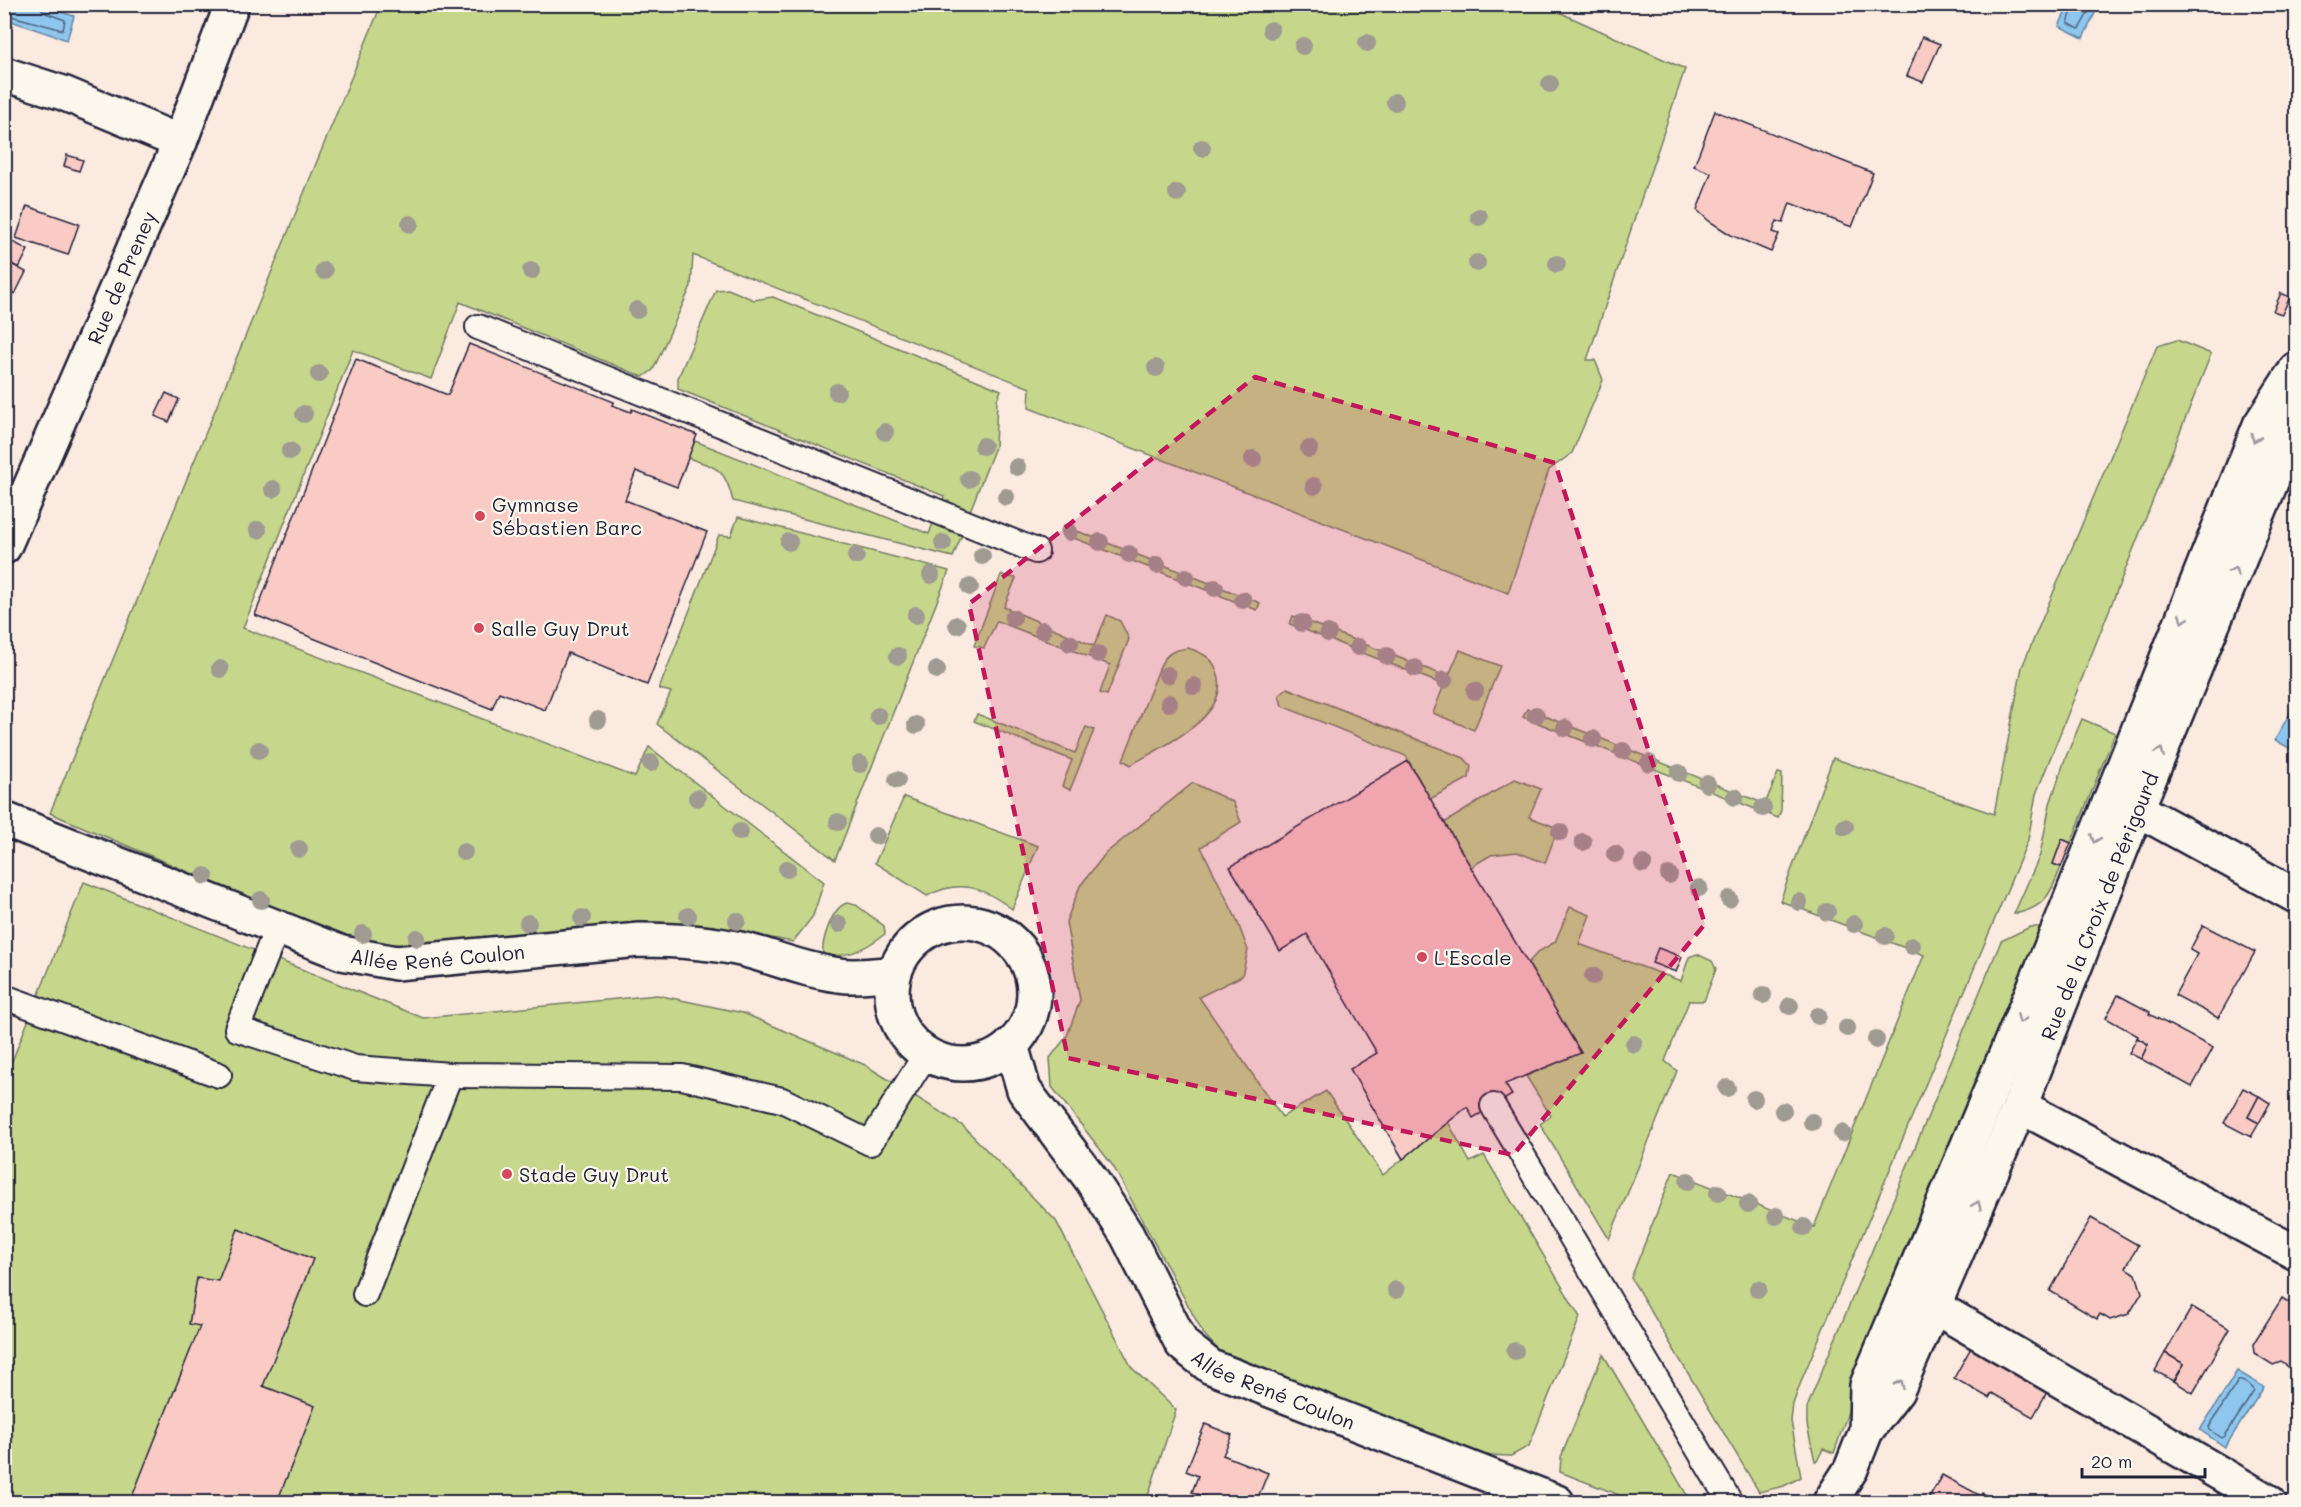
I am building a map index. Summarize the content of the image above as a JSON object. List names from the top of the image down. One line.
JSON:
{"streets":{"street":["Rue de Preney","Rue de la Croix de Périgourd","Allée René Coulon"]},"places":["Gymnase Sébastien Barc","Salle Guy Drut","L'Escale","Stade Guy Drut"],"scale_bar":"20 m"}
